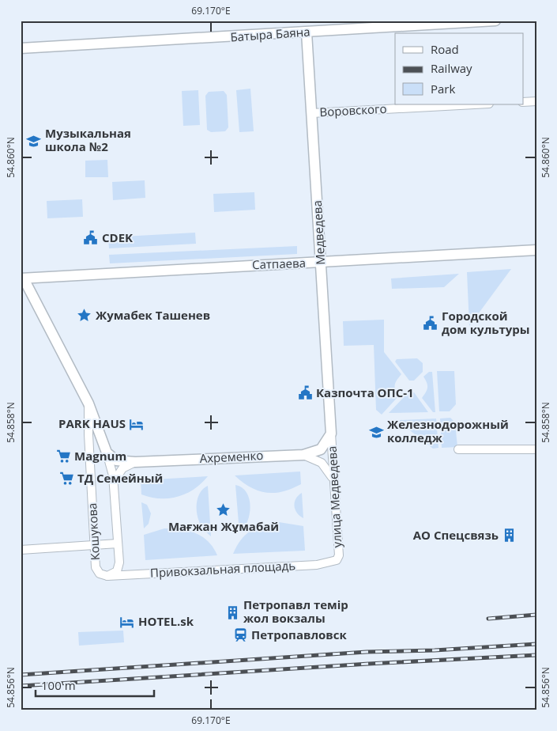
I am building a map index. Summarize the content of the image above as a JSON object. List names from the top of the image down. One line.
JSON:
{"streets":{"street":["Батыра Баяна","Воровского","Медведева","Сатпаева","Ахременко","улица Медведева","Кошукова","Привокзальная площадь"]},"crossings":[["Батыра Баяна","Медведева"],["Воровского","Медведева"],["Медведева","Сатпаева"],["Медведева","Ахременко"],["Медведева","улица Медведева"],["Сатпаева","Кошукова"],["Ахременко","улица Медведева"],["Ахременко","Кошукова"],["улица Медведева","Привокзальная площадь"],["Кошукова","Привокзальная площадь"]],"places":{"school or university":["Музыкальная школа №2","Железнодорожный колледж"],"public building":["CDEK","Городской дом культуры","Казпочта ОПС-1"],"place":["Жумабек Ташенев","Мағжан Жұмабай"],"hotel":["PARK HAUS","HOTEL.sk"],"supermarket":["Magnum","ТД Семейный"],"building":["АО Спецсвязь","Петропавл темір жол вокзалы"],"station":["Петропавловск"]},"legend":["Road","Railway","Park"],"scale_bar":"100 m","coordinates":["69.170°E","54.860°N","54.858°N","54.856°N"]}
